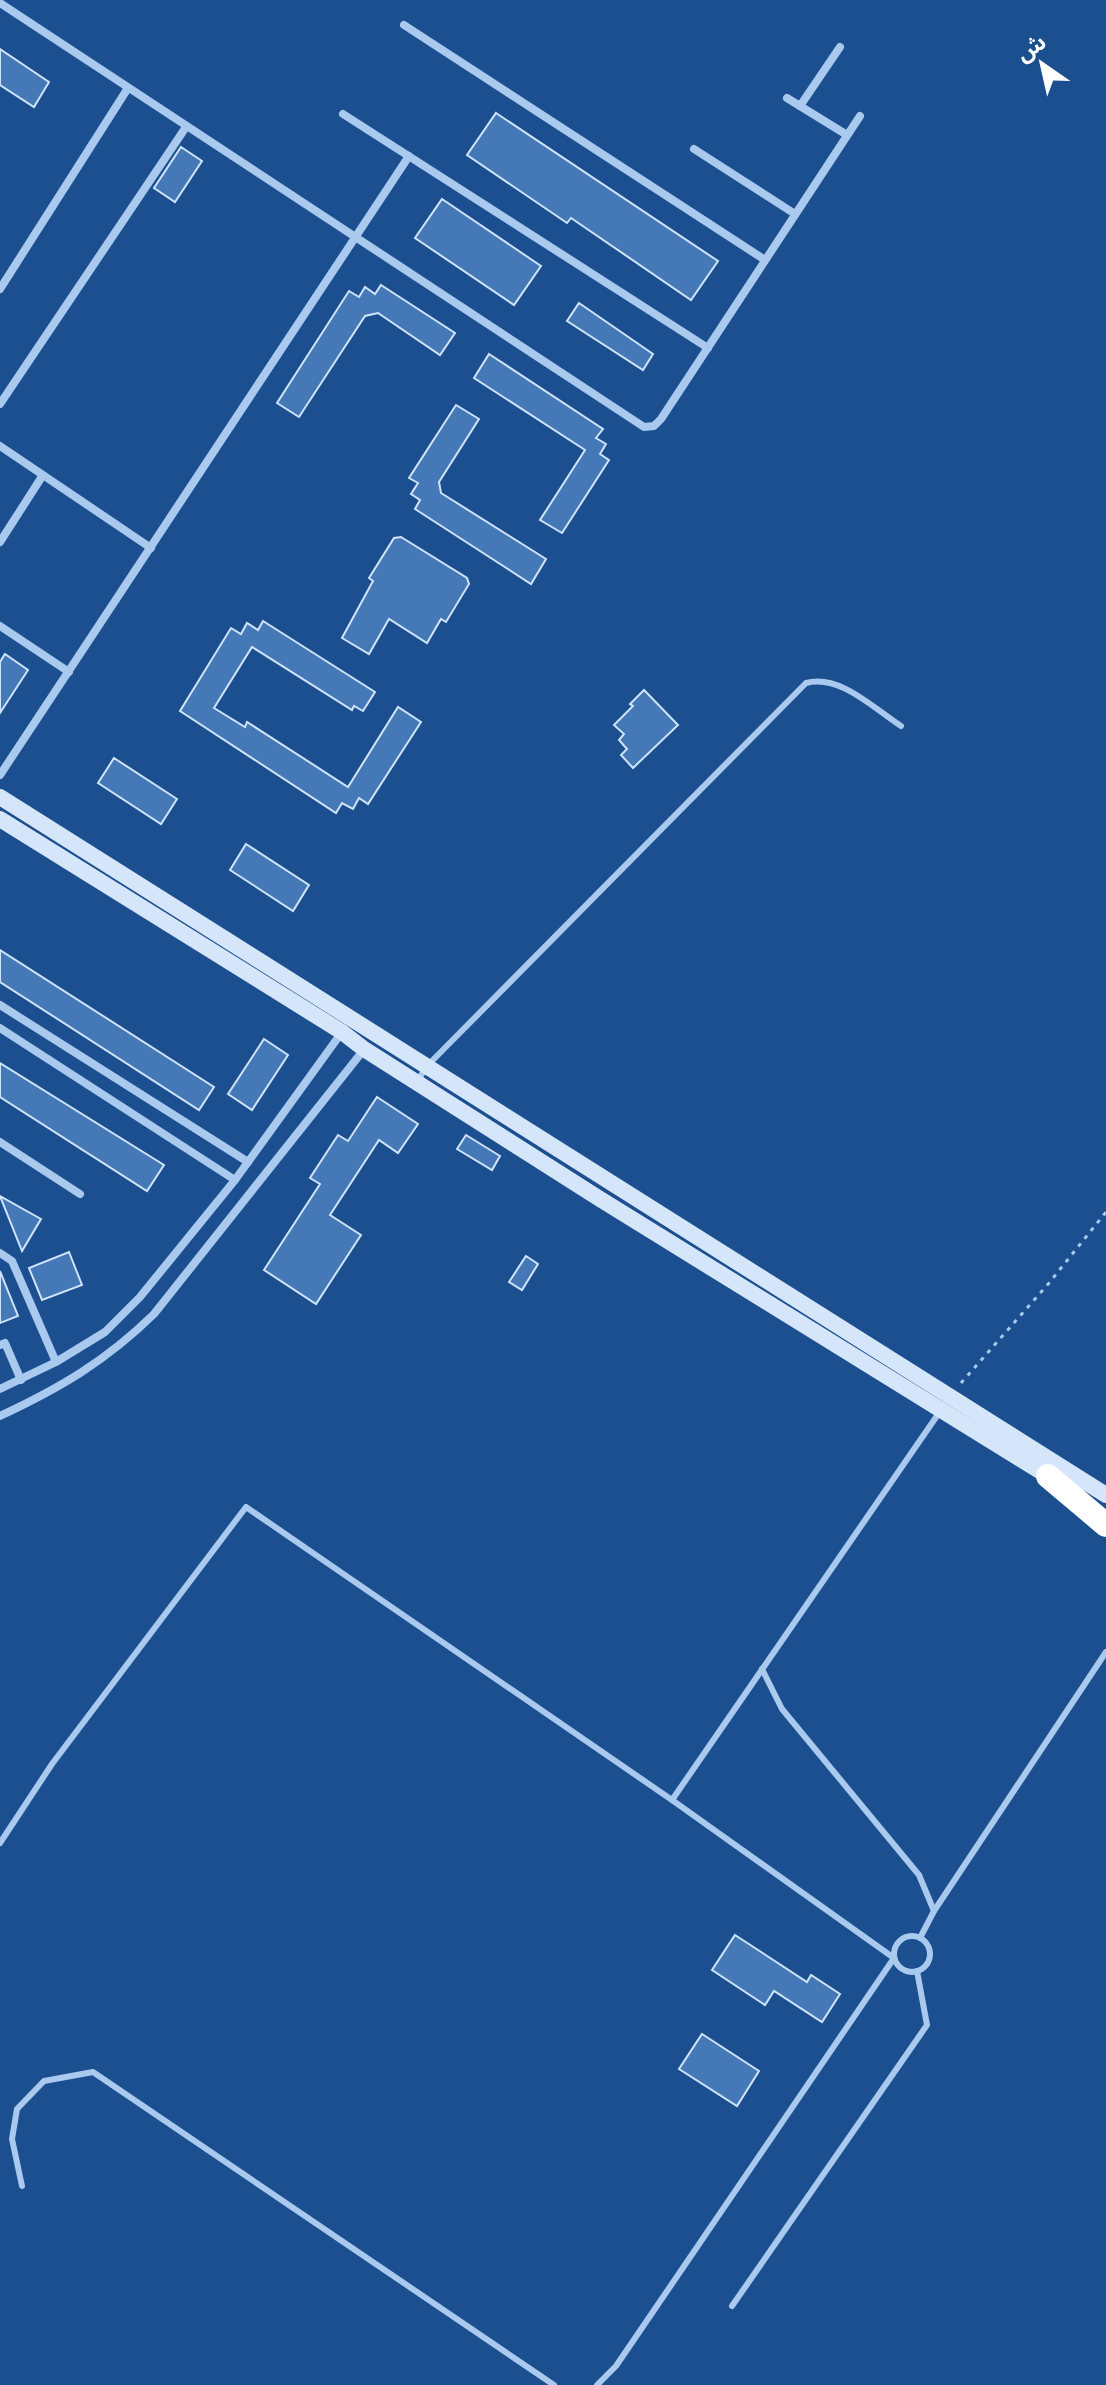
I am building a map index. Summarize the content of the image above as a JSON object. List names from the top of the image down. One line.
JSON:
{"north":"top left"}
